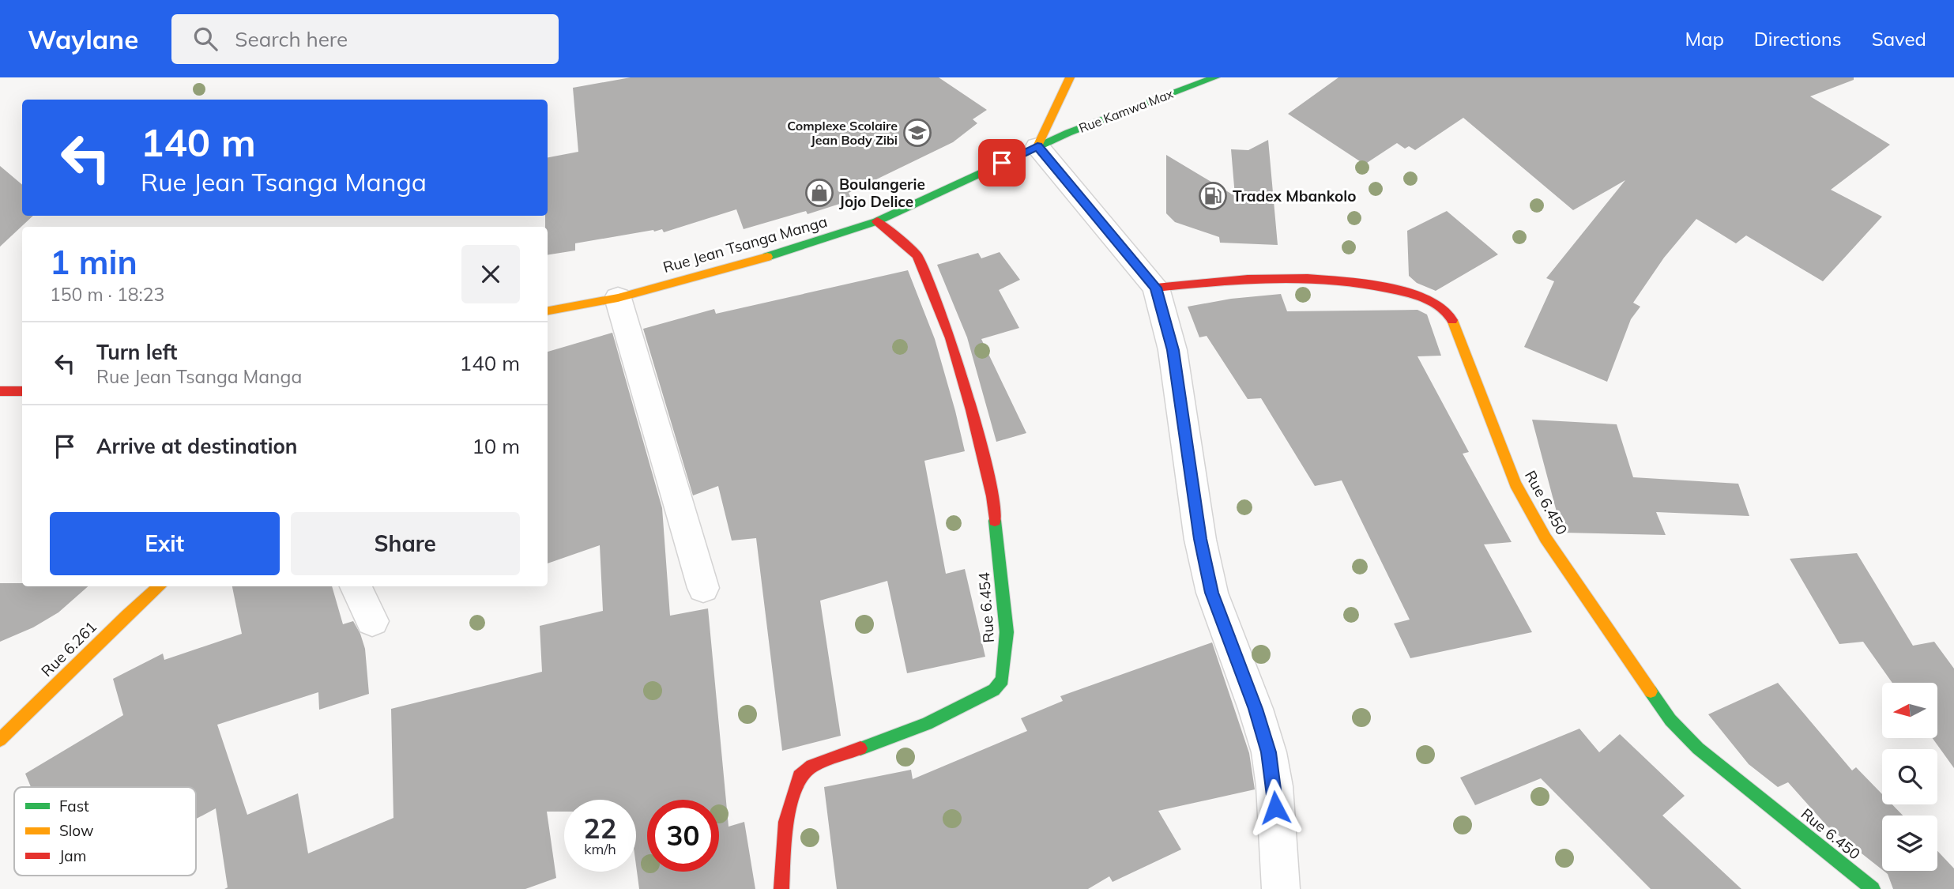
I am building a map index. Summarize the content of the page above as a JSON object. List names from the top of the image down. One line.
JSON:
{"streets":{"street":["Rue Kamwa Max","Rue Jean Tsanga Manga","Rue 6.450","Rue 6.454","Rue 6.261"]},"crossings":[["Rue Kamwa Max","Rue Jean Tsanga Manga"],["Rue Jean Tsanga Manga","Rue 6.454"]],"places":{"school or university":["Complexe Scolaire Jean Body Zibi"],"shop":["Boulangerie Jojo Delice"],"fuel station":["Tradex Mbankolo"]},"legend":["Fast","Slow","Jam"],"north":"left","page":{"header":"Waylane","search":"Search here","nav":["Map","Directions","Saved"],"turn":["140 m","Rue Jean Tsanga Manga"],"heading":["1 min","150 m · 18:23"],"list":[{"name":"Turn left","note":"Rue Jean Tsanga Manga","value":"140 m"},{"name":"Arrive at destination","value":"10 m"}],"buttons":["Exit","Share"],"speed":"22 km/h","limit":"30"}}
